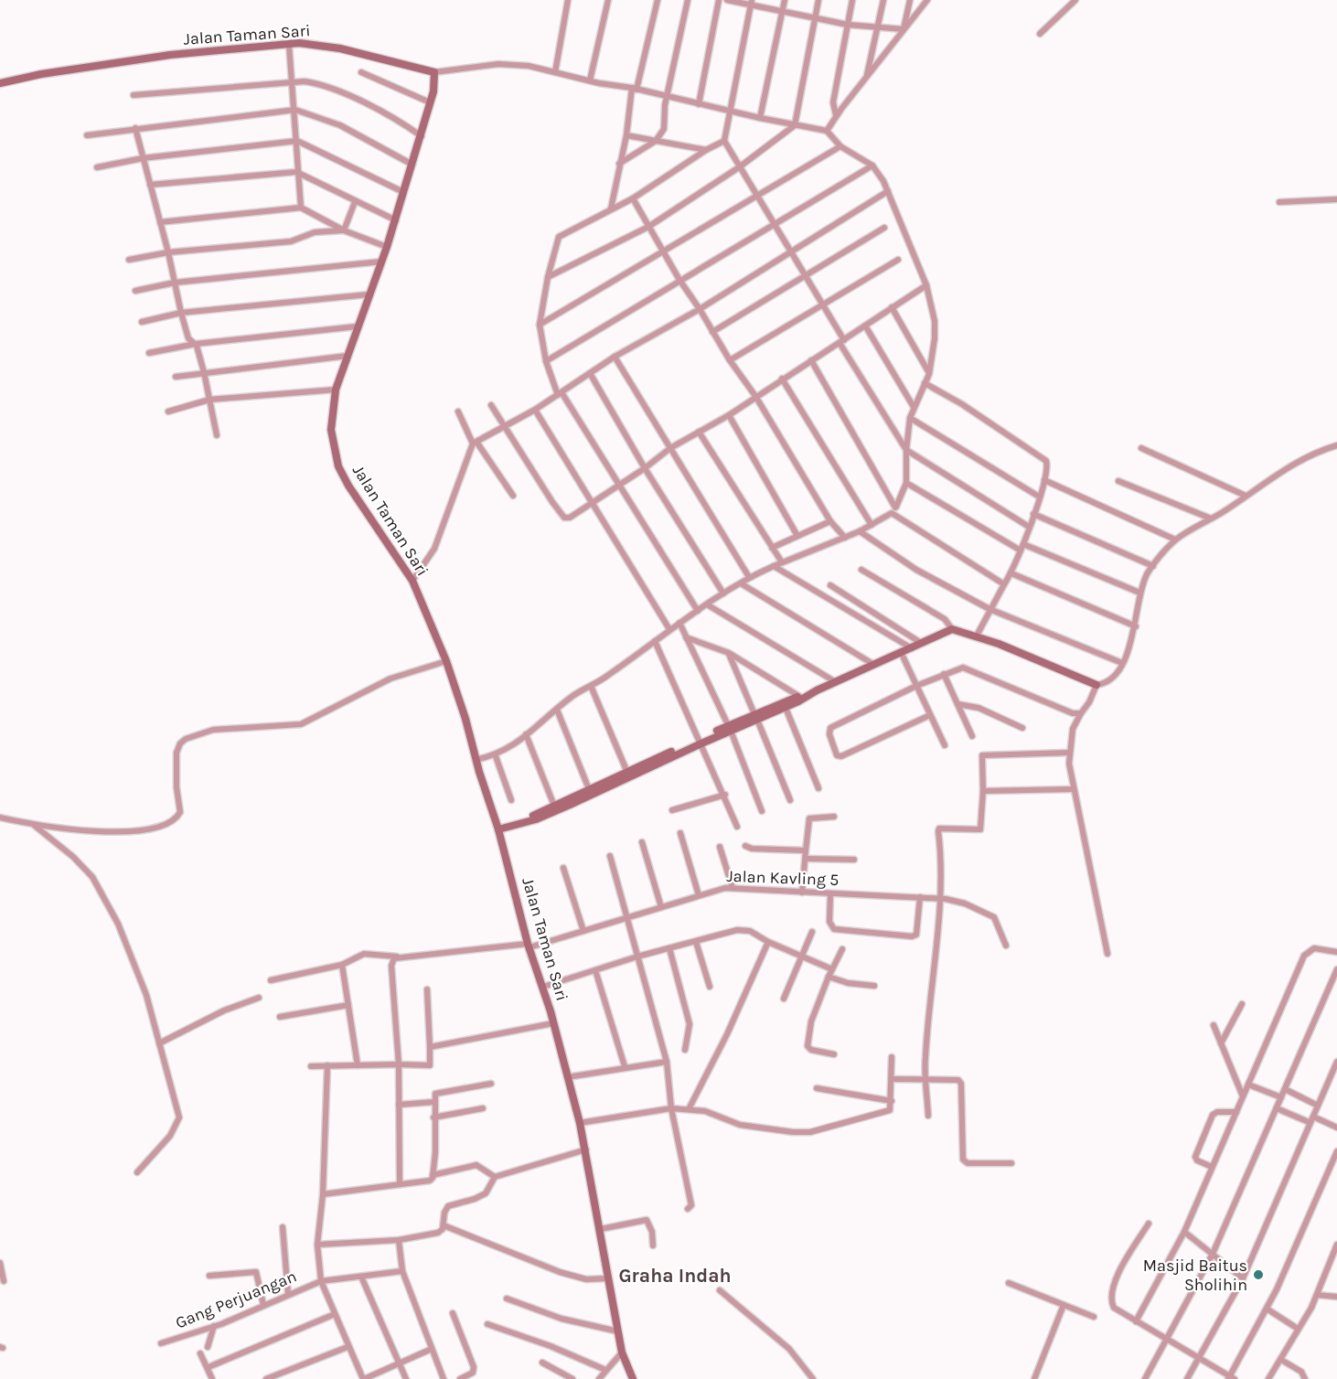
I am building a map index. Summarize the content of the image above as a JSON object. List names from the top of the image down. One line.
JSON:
{"streets":{"street":["Jalan Taman Sari","Jalan Kavling 5","Gang Perjuangan"]},"crossings":[["Jalan Taman Sari","Jalan Kavling 5"]],"districts":["Graha Indah"],"places":["Masjid Baitus Sholihin"]}
